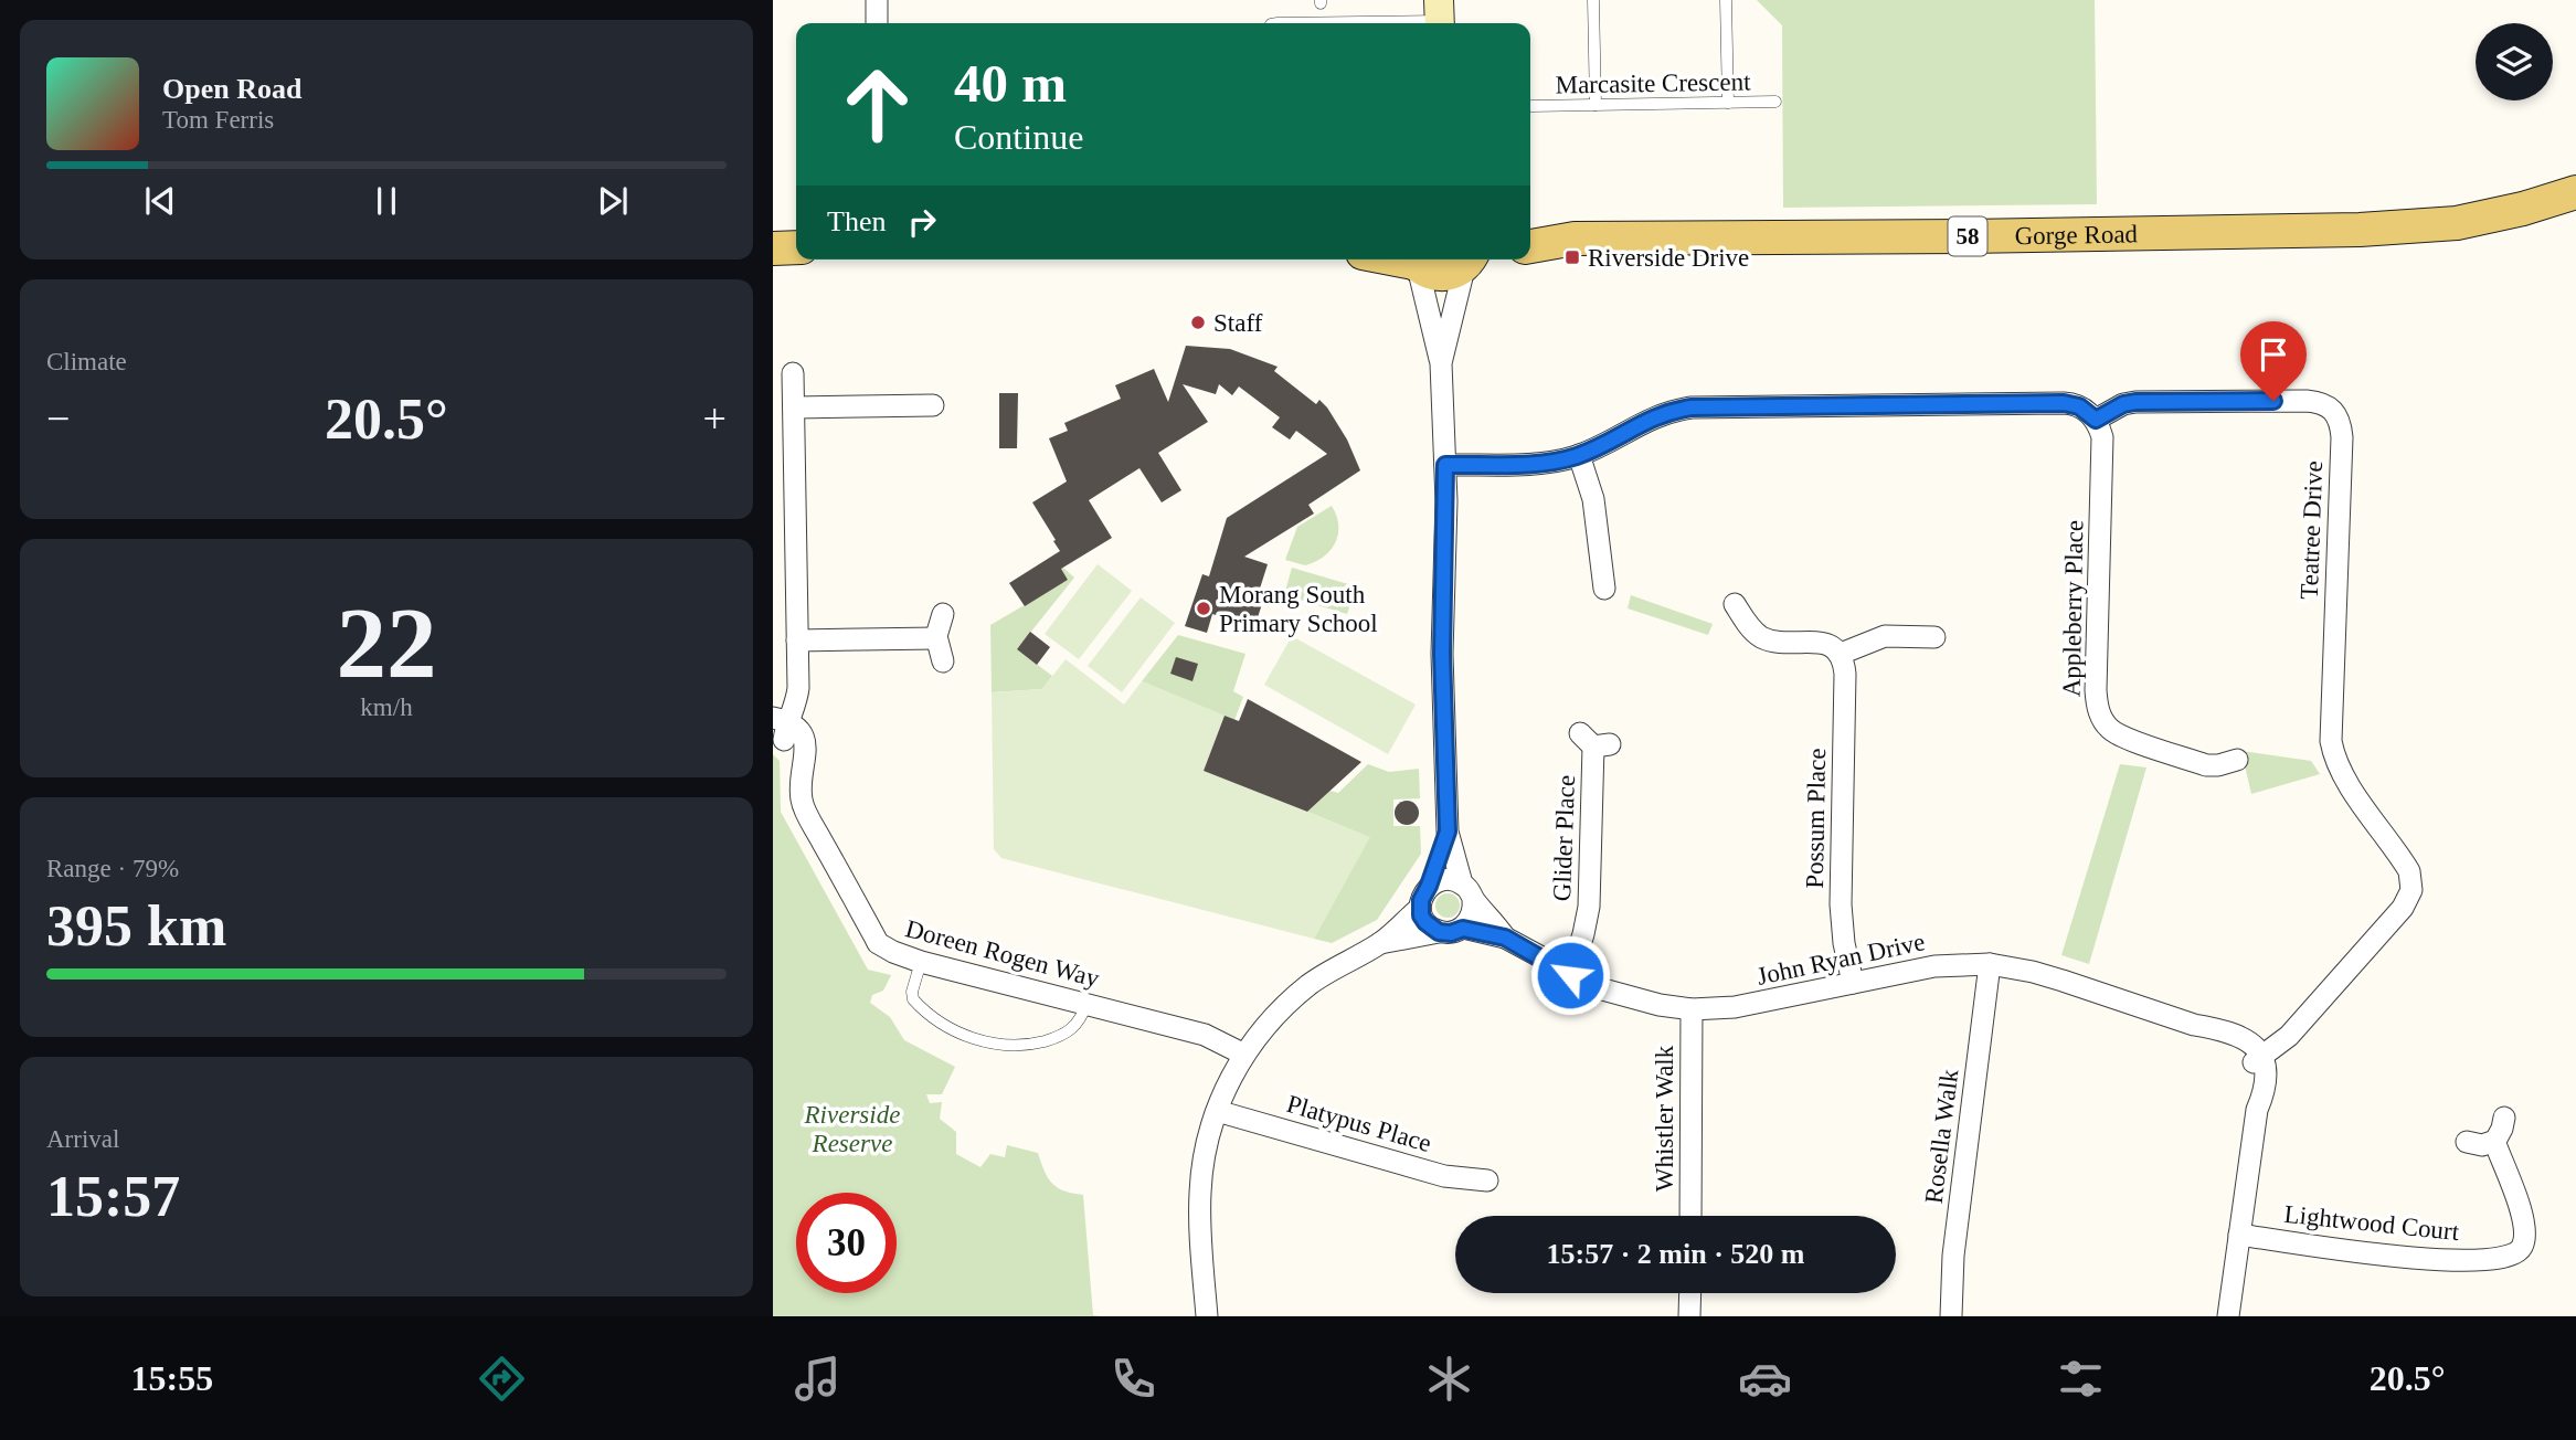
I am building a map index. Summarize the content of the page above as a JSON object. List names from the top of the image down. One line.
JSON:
{"streets":{"main road":["Gorge Road","58"],"street":["Teatree Drive","Appleberry Place","Possum Place","Glider Place","Doreen Rogen Way","John Ryan Drive","Whistler Walk","Platypus Place","Rosella Walk","Lightwood Court"],"lane":["Marcasite Crescent"]},"crossings":[["Teatree Drive","Appleberry Place"],["Teatree Drive","John Ryan Drive"],["Possum Place","John Ryan Drive"],["Glider Place","John Ryan Drive"],["John Ryan Drive","Whistler Walk"],["John Ryan Drive","Rosella Walk"]],"parks":["Riverside Reserve"],"places":{"transit":["Riverside Drive"],"other":["Staff","Morang South Primary School"]},"page":{"turn":["40 m","Continue"],"song":["Open Road","Tom Ferris"],"then":"Then","tile":["Climate",["22","km/h"],["Range · 79%","395 km"],["Arrival","15:57"]],"heat":["−","20.5°","+"],"limit":"30","trip":"15:57 · 2 min · 520 m","tabs":["15:55","20.5°"]}}
